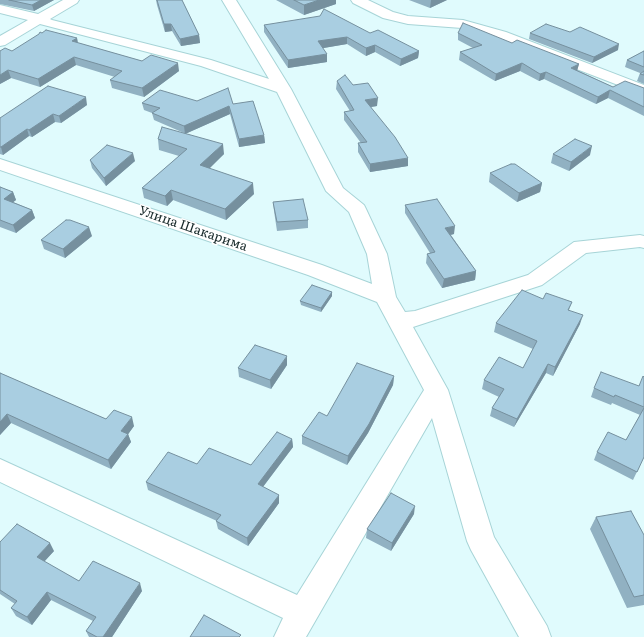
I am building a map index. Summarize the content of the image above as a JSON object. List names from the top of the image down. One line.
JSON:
{"streets":{"street":["Улица Шакарима"]}}
